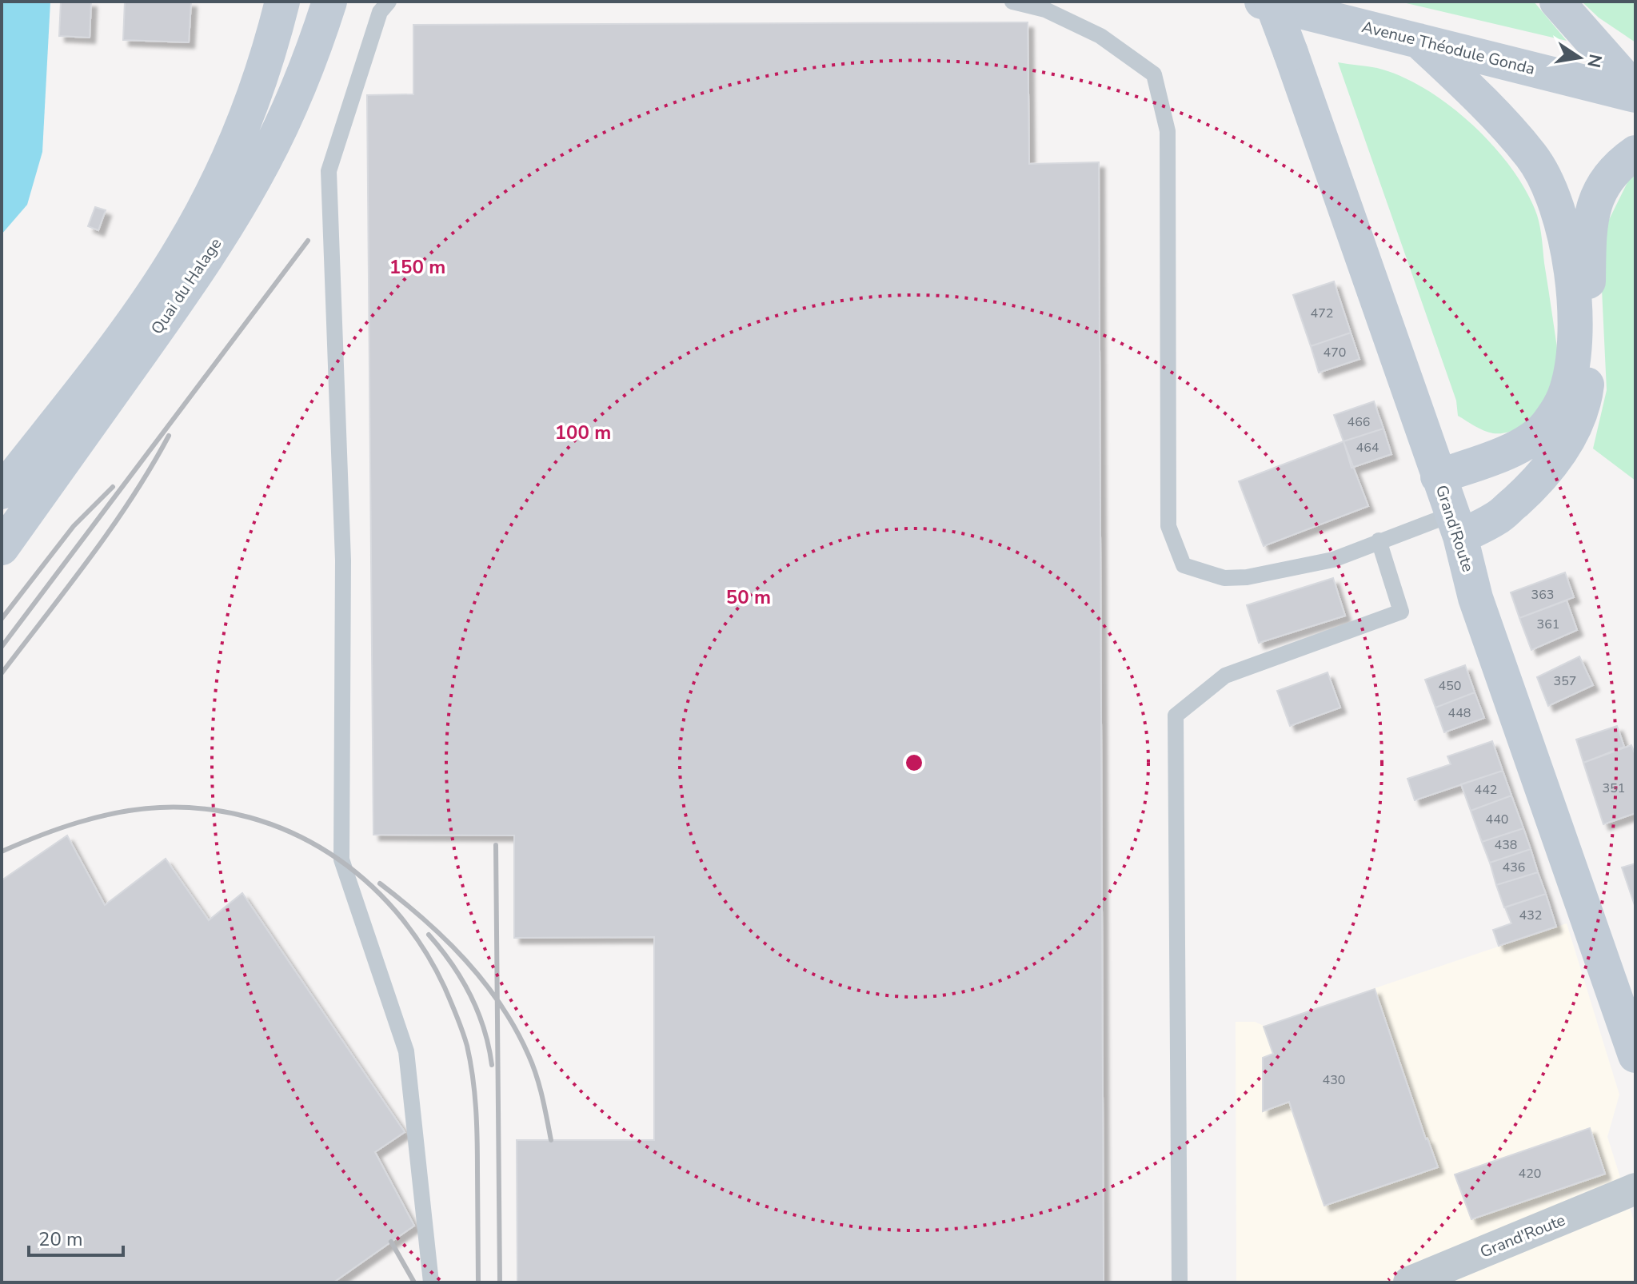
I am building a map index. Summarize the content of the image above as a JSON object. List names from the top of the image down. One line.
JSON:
{"streets":{"main road":["Avenue Théodule Gonda","Quai du Halage","Grand'Route"]},"house_numbers":["472","470","466","464","363","361","357","450","448","351","442","440","438","436","432","430","420"],"scale_bar":"20 m","north":"right","rings":["150 m","100 m","50 m"]}
